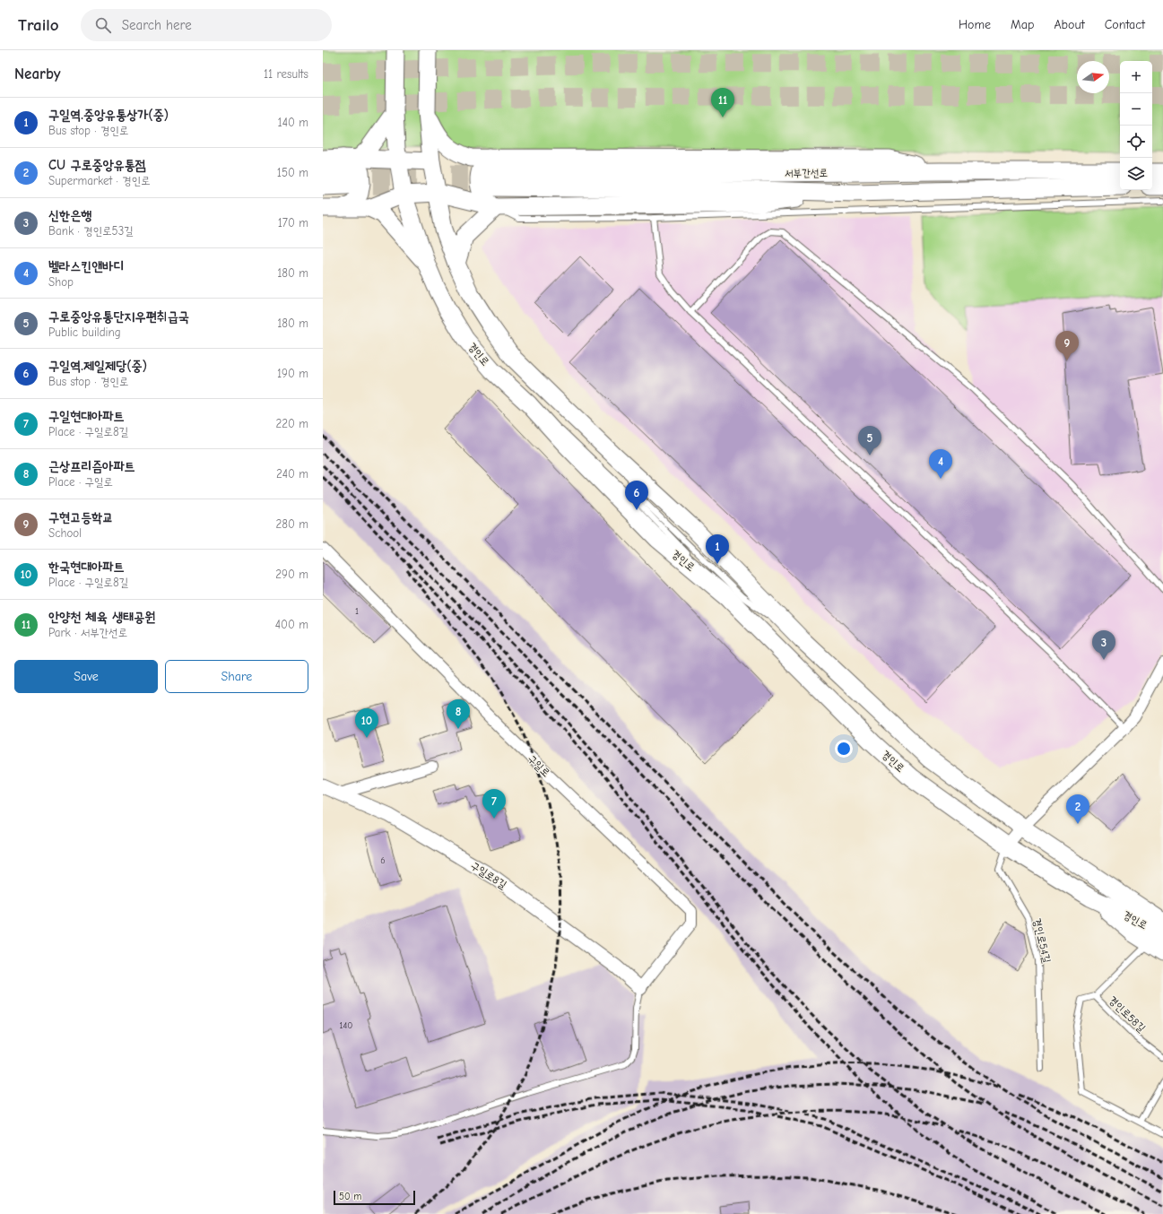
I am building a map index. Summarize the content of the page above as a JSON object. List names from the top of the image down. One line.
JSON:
{"streets":{"main road":["서부간선로","경인로"],"street":["구일로","구일로8길"],"lane":["경인로54길","경인로58길"]},"crossings":[["경인로","경인로54길"],["경인로","경인로58길"],["구일로","구일로8길"]],"house_numbers":["1","6","140"],"scale_bar":"50 m","north":"right","page":{"header":"Trailo","search":"Search here","nav":["Home","Map","About","Contact"],"heading":["Nearby","11 results"],"map_buttons":["+","−"],"pins":["11","9","5","4","6","1","3","8","10","7","2"],"list":[{"mark":"1","name":"구일역.중앙유통상가(중)","note":"Bus stop · 경인로","value":"140 m"},{"mark":"2","name":"CU 구로중앙유통점","note":"Supermarket · 경인로","value":"150 m"},{"mark":"3","name":"신한은행","note":"Bank · 경인로53길","value":"170 m"},{"mark":"4","name":"벨라스킨앤바디","note":"Shop","value":"180 m"},{"mark":"5","name":"구로중앙유통단지우편취급국","note":"Public building","value":"180 m"},{"mark":"6","name":"구일역.제일제당(중)","note":"Bus stop · 경인로","value":"190 m"},{"mark":"7","name":"구일현대아파트","note":"Place · 구일로8길","value":"220 m"},{"mark":"8","name":"근상프리즘아파트","note":"Place · 구일로","value":"240 m"},{"mark":"9","name":"구현고등학교","note":"School","value":"280 m"},{"mark":"10","name":"한국현대아파트","note":"Place · 구일로8길","value":"290 m"},{"mark":"11","name":"안양천 체육 생태공원","note":"Park · 서부간선로","value":"400 m"}],"buttons":["Save","Share"],"scale":"50 m"}}
